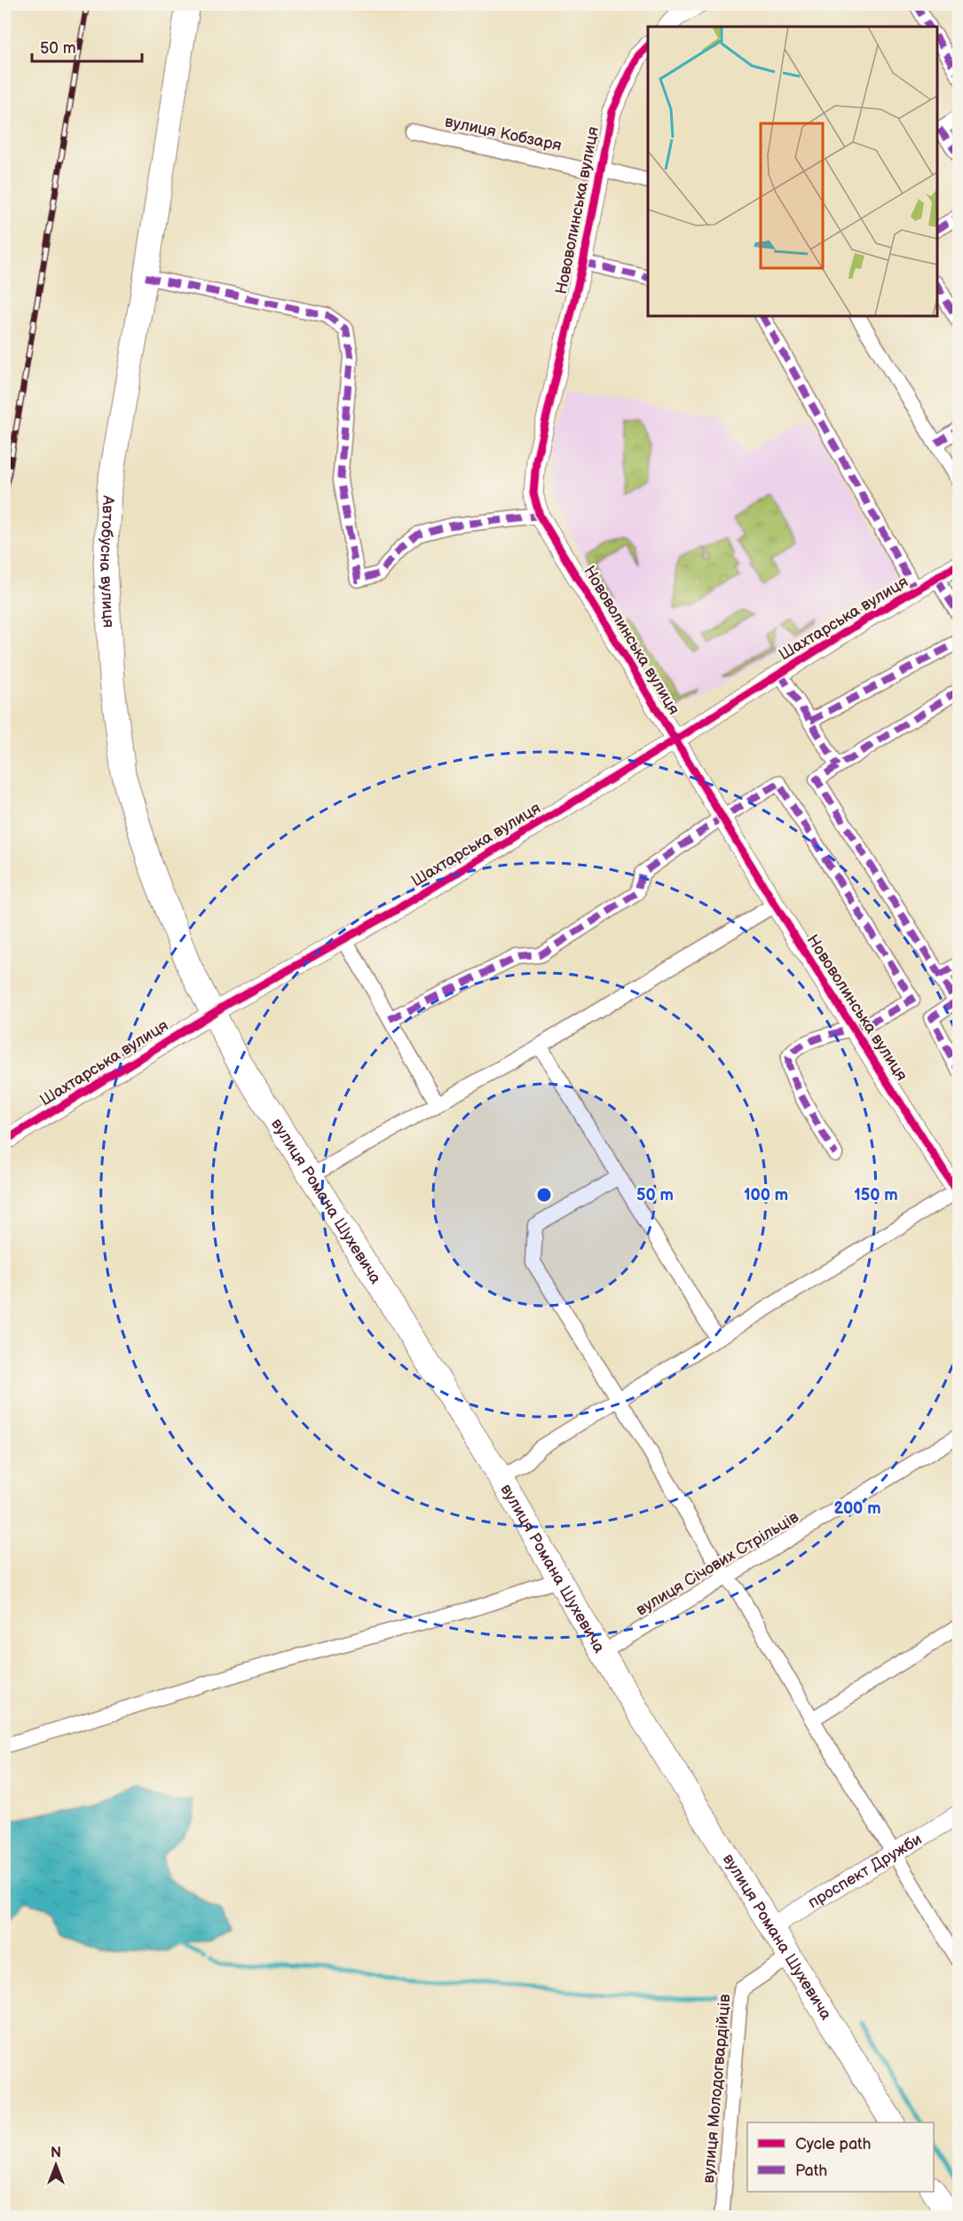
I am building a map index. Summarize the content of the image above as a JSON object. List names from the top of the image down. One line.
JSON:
{"streets":{"main road":["Автобусна вулиця","вулиця Романа Шухевича"],"street":["вулиця Кобзаря","Нововолинська вулиця","Шахтарська вулиця","вулиця Січових Стрільців","проспект Дружби","вулиця Молодогвардійців"]},"crossings":[["вулиця Кобзаря","Нововолинська вулиця"],["Нововолинська вулиця","Шахтарська вулиця"],["Автобусна вулиця","Шахтарська вулиця"],["Автобусна вулиця","вулиця Романа Шухевича"],["Шахтарська вулиця","вулиця Романа Шухевича"],["вулиця Романа Шухевича","вулиця Січових Стрільців"],["вулиця Романа Шухевича","проспект Дружби"],["вулиця Романа Шухевича","вулиця Молодогвардійців"]],"legend":["Cycle path","Path"],"scale_bar":"50 m","north":"top","rings":["50 m","100 m","150 m","200 m"]}
